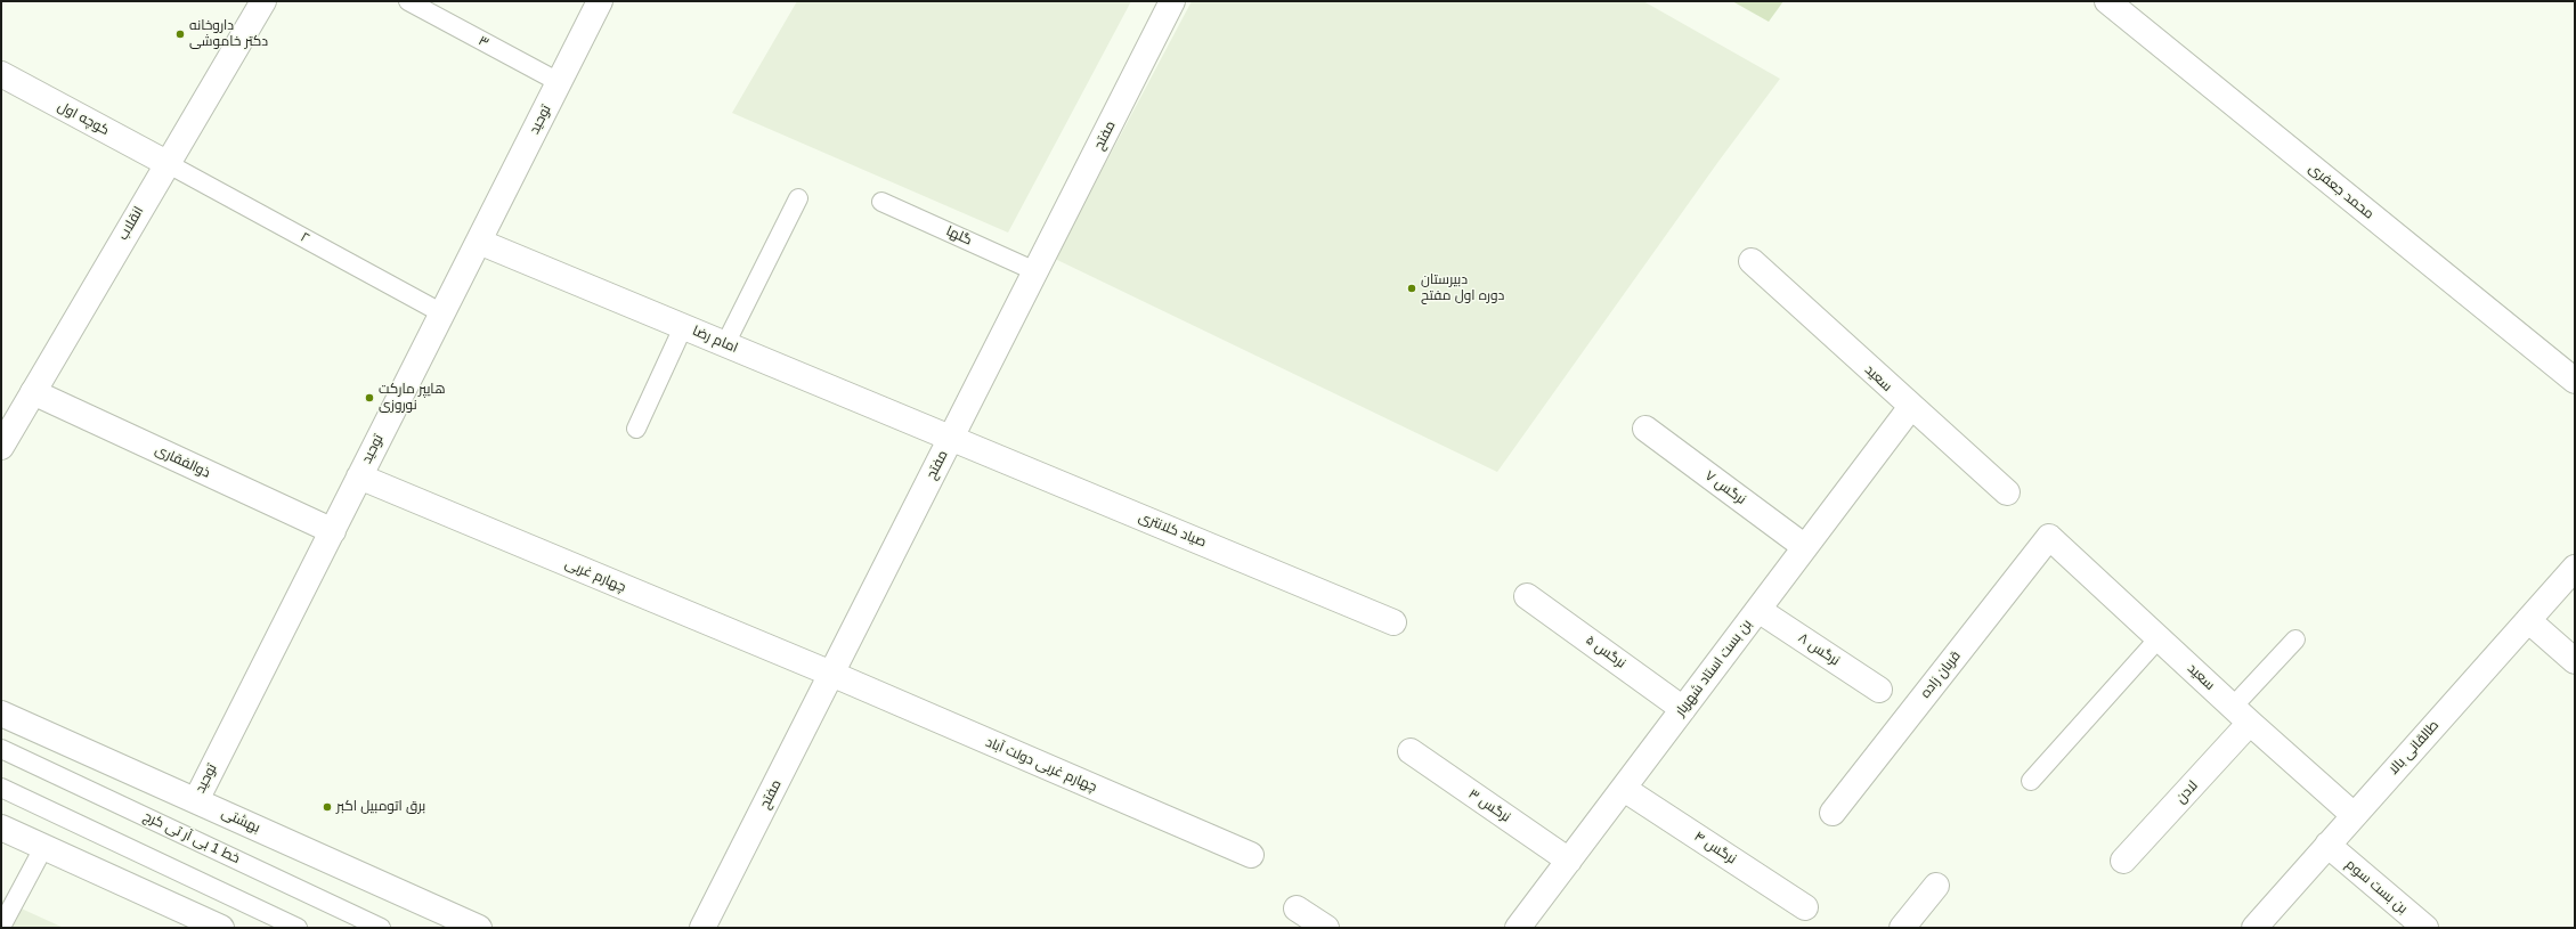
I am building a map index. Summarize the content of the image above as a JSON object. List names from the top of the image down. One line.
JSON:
{"streets":{"street":["کوچه اول","توحید","مفتح","محمد جعفری","انقلاب","امام رضا","سعید","ذوالفقاری","نرگس ۷","صیاد کلانتری","چهارم غربی","نرگس ۸","نرگس ۵","بن بست استاد شهریار","قربان زاده","طالقانی بالا","چهارم غربی دولت آباد","لادن","نرگس ۳","بهشتی","نرگس ۴","بن بست سوم"],"lane":["۳","گلها","۲","خط 1 بی آر تی کرج"]},"crossings":[["۳","توحید"],["کوچه اول","انقلاب"],["کوچه اول","۲"],["توحید","۲"],["توحید","امام رضا"],["توحید","ذوالفقاری"],["توحید","چهارم غربی"],["توحید","بهشتی"],["مفتح","گلها"],["مفتح","امام رضا"],["مفتح","صیاد کلانتری"],["مفتح","چهارم غربی"],["مفتح","چهارم غربی دولت آباد"],["انقلاب","۲"],["انقلاب","ذوالفقاری"],["امام رضا","صیاد کلانتری"],["سعید","بن بست استاد شهریار"],["سعید","قربان زاده"],["سعید","طالقانی بالا"],["سعید","لادن"],["نرگس ۷","بن بست استاد شهریار"],["چهارم غربی","چهارم غربی دولت آباد"],["نرگس ۸","بن بست استاد شهریار"],["نرگس ۵","بن بست استاد شهریار"],["بن بست استاد شهریار","نرگس ۳"],["بن بست استاد شهریار","نرگس ۴"],["طالقانی بالا","بن بست سوم"]],"places":["داروخانه دکتر خاموشی","دبیرستان دوره اول مفتح","هایپر مارکت نوروزی","برق اتومبیل اکبر"]}
